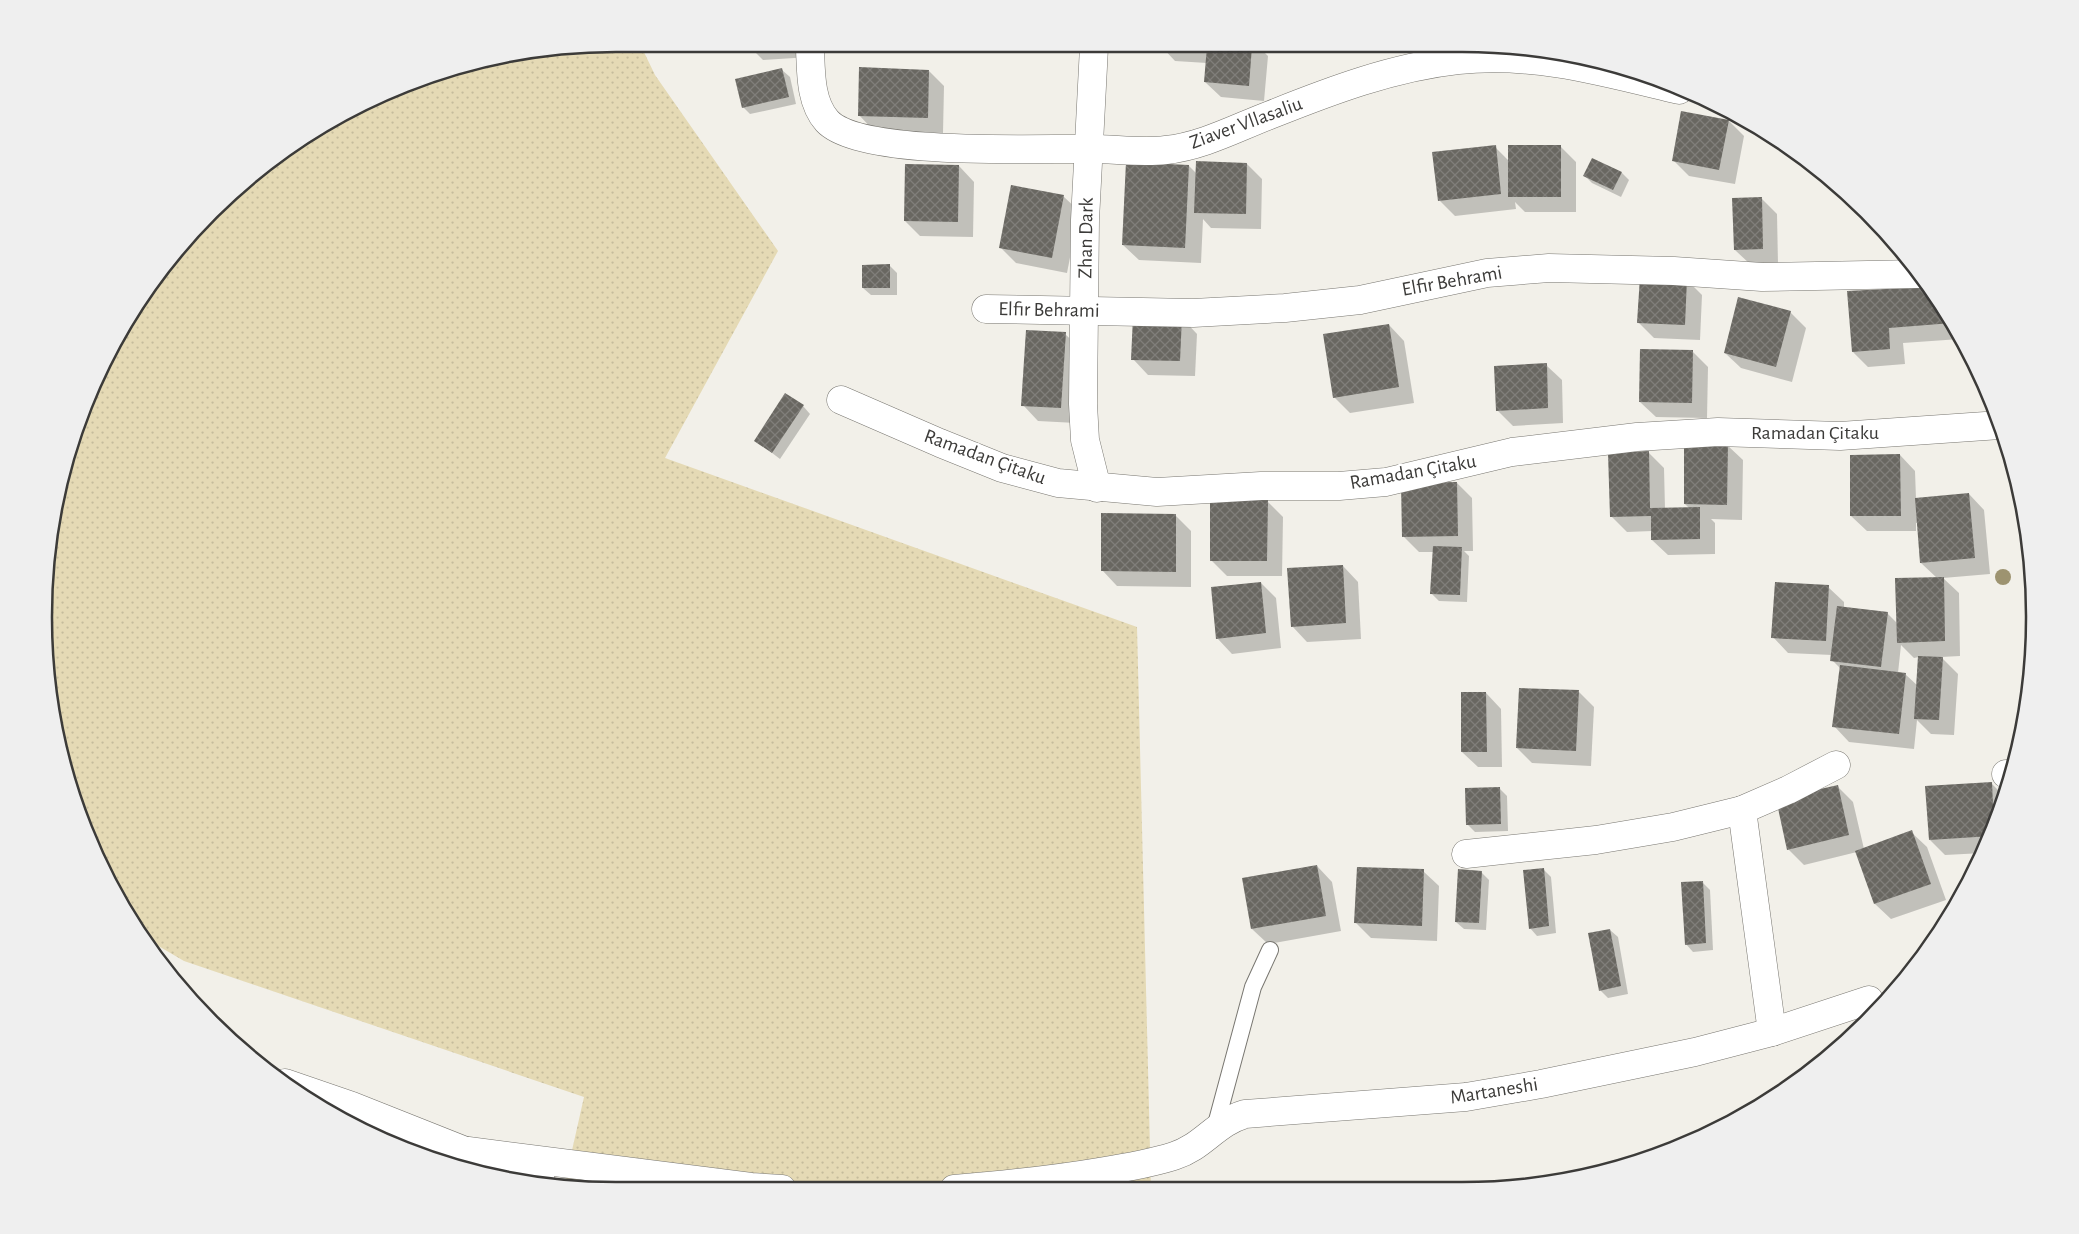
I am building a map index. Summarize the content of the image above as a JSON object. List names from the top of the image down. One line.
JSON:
{"streets":{"street":["Ziaver Vllasaliu","Zhan Dark","Elfir Behrami","Ramadan Çitaku","Martaneshi"]},"crossings":[["Ziaver Vllasaliu","Zhan Dark"],["Zhan Dark","Elfir Behrami"],["Zhan Dark","Ramadan Çitaku"]]}
